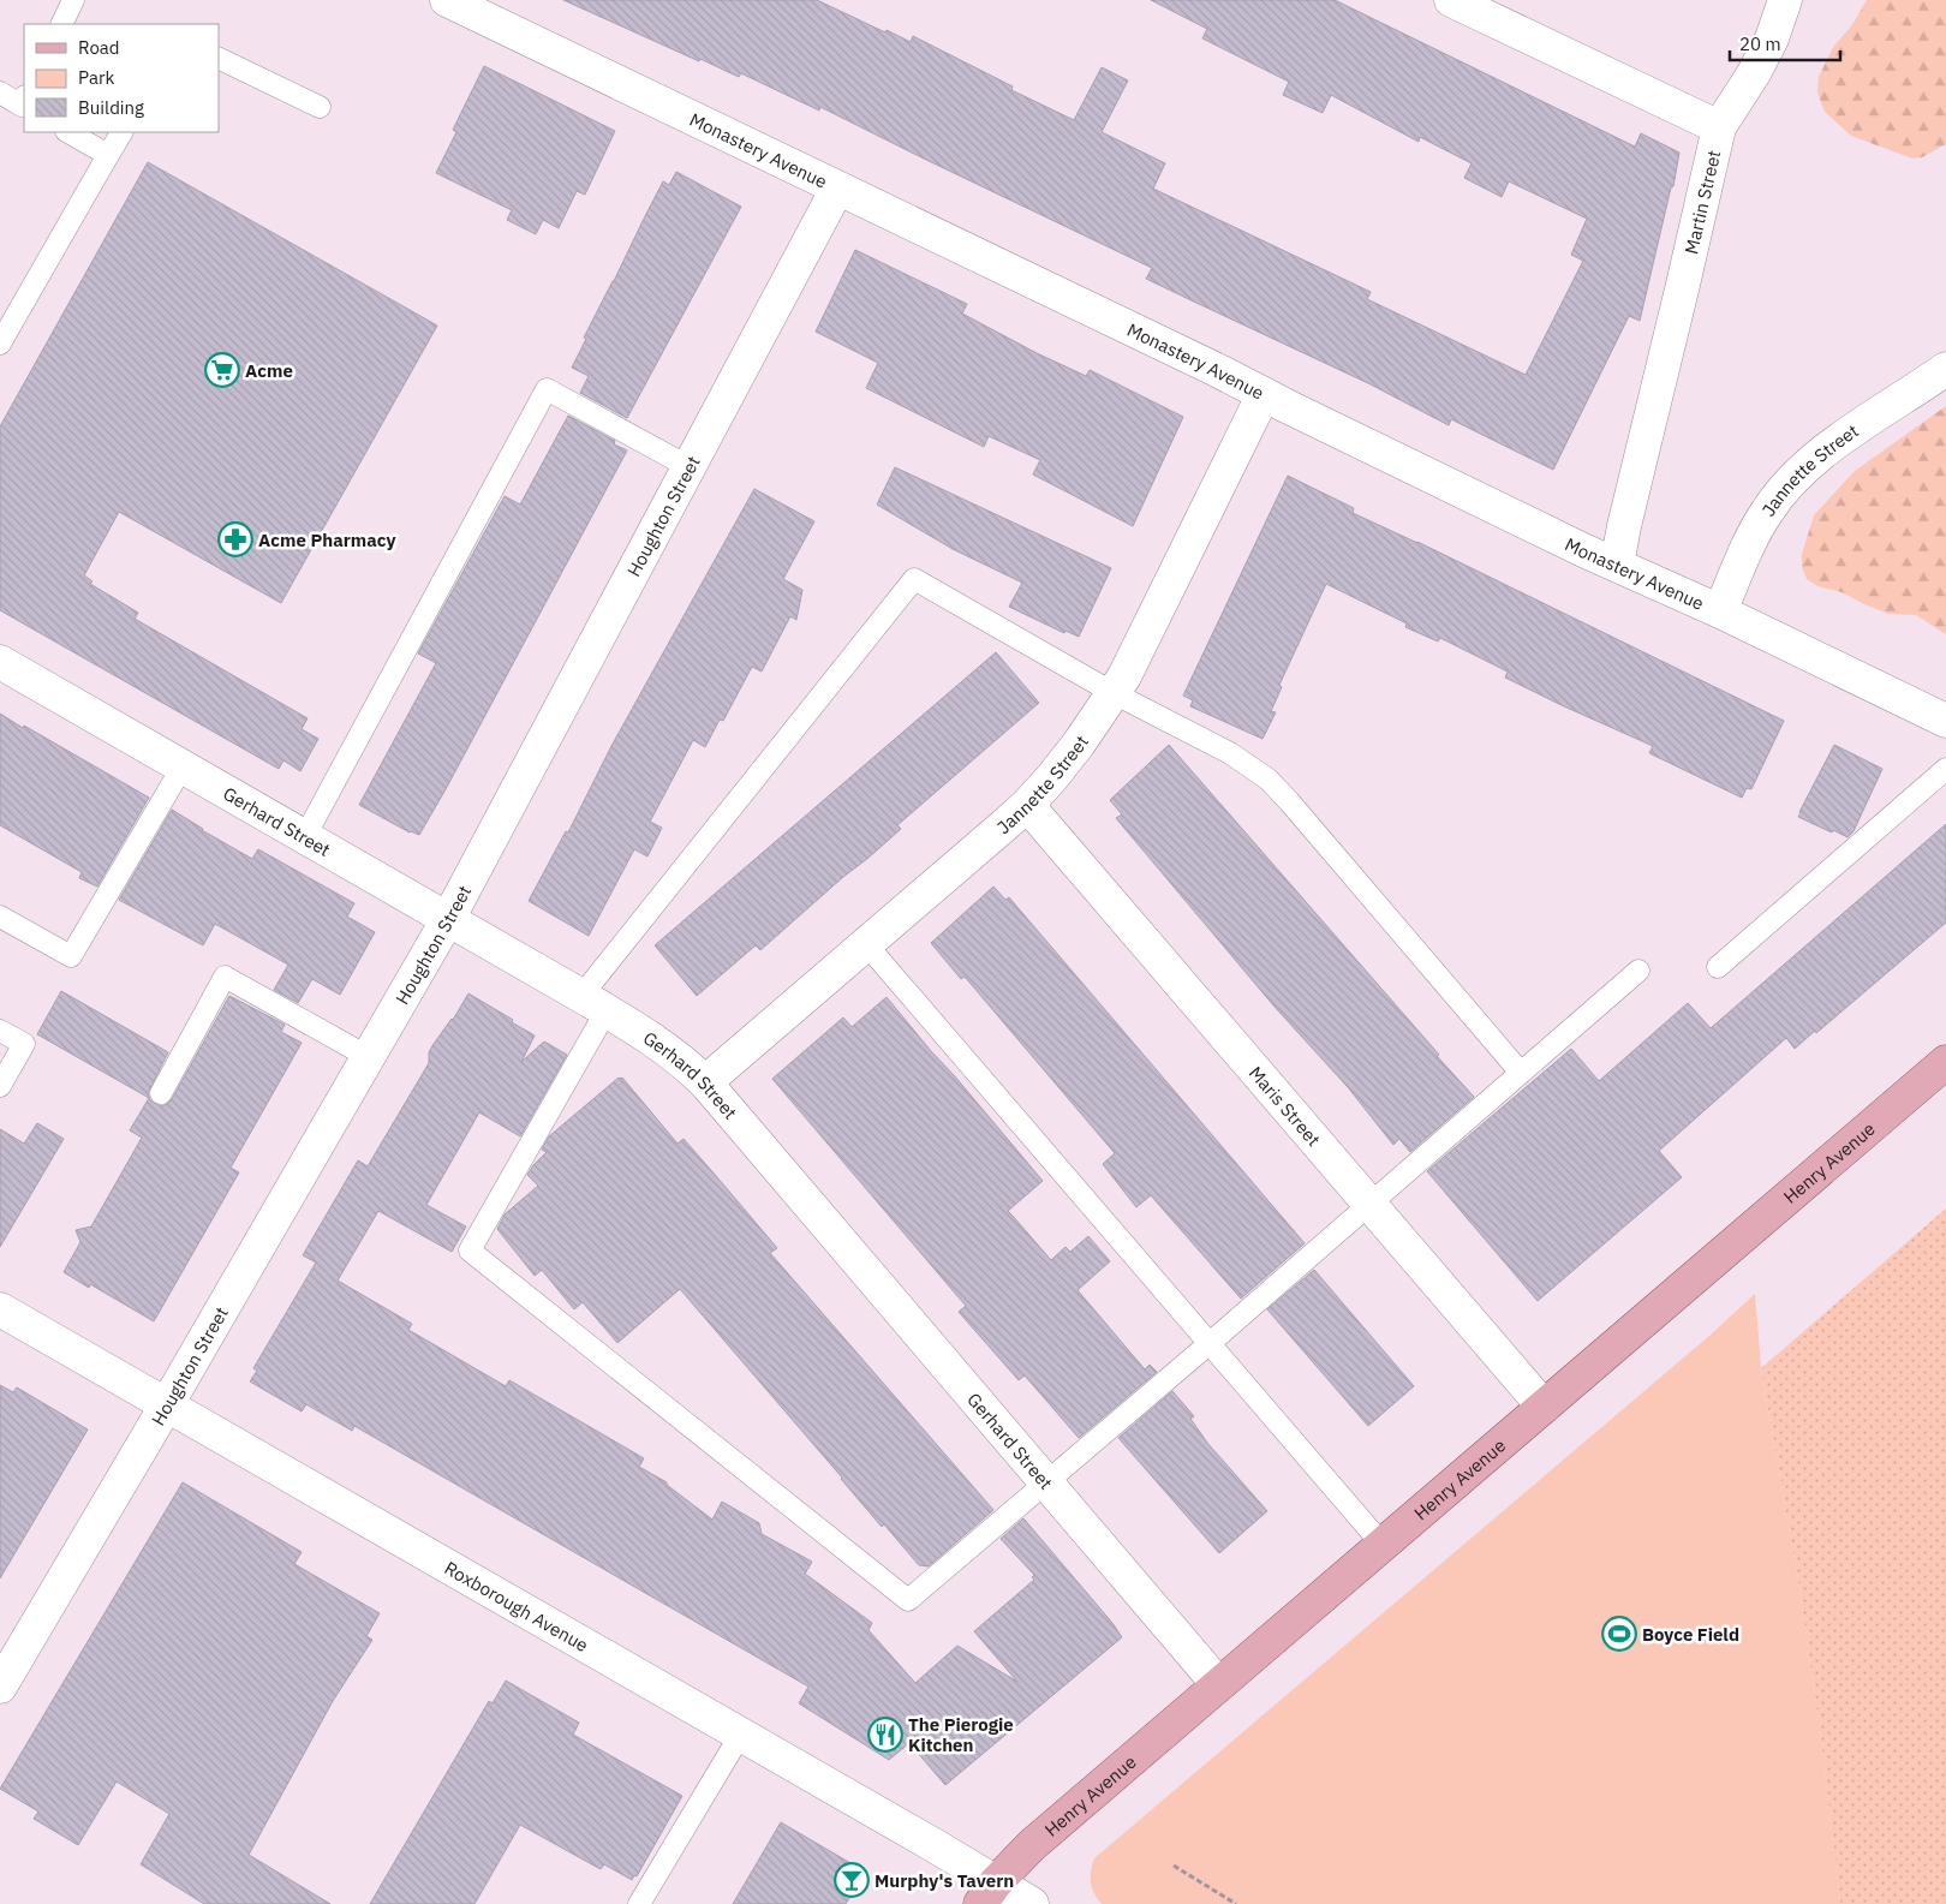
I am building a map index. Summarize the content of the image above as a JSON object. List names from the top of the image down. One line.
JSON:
{"streets":{"main road":["Henry Avenue"],"street":["Monastery Avenue","Martin Street","Jannette Street","Houghton Street","Gerhard Street","Maris Street","Roxborough Avenue"]},"crossings":[["Monastery Avenue","Martin Street"],["Monastery Avenue","Jannette Street"],["Monastery Avenue","Houghton Street"],["Jannette Street","Gerhard Street"],["Jannette Street","Maris Street"],["Houghton Street","Gerhard Street"],["Houghton Street","Roxborough Avenue"],["Gerhard Street","Henry Avenue"],["Maris Street","Henry Avenue"],["Henry Avenue","Roxborough Avenue"]],"places":{"supermarket":["Acme"],"pharmacy":["Acme Pharmacy"],"sports":["Boyce Field"],"restaurant":["The Pierogie Kitchen"],"bar":["Murphy's Tavern"]},"legend":["Road","Park","Building"],"scale_bar":"20 m"}
